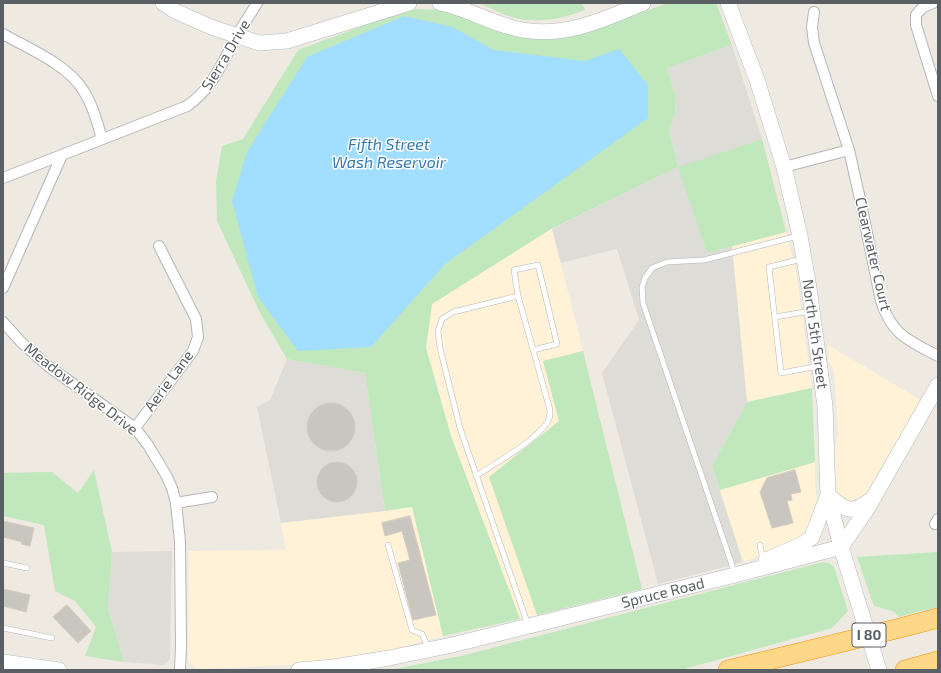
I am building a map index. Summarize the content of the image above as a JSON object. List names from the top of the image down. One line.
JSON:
{"streets":{"highway":["I 80"],"street":["Sierra Drive","Clearwater Court","North 5th Street","Aerie Lane","Meadow Ridge Drive","Spruce Road"]},"crossings":[["North 5th Street","Spruce Road"],["Aerie Lane","Meadow Ridge Drive"]],"water":["Fifth Street Wash Reservoir"]}
